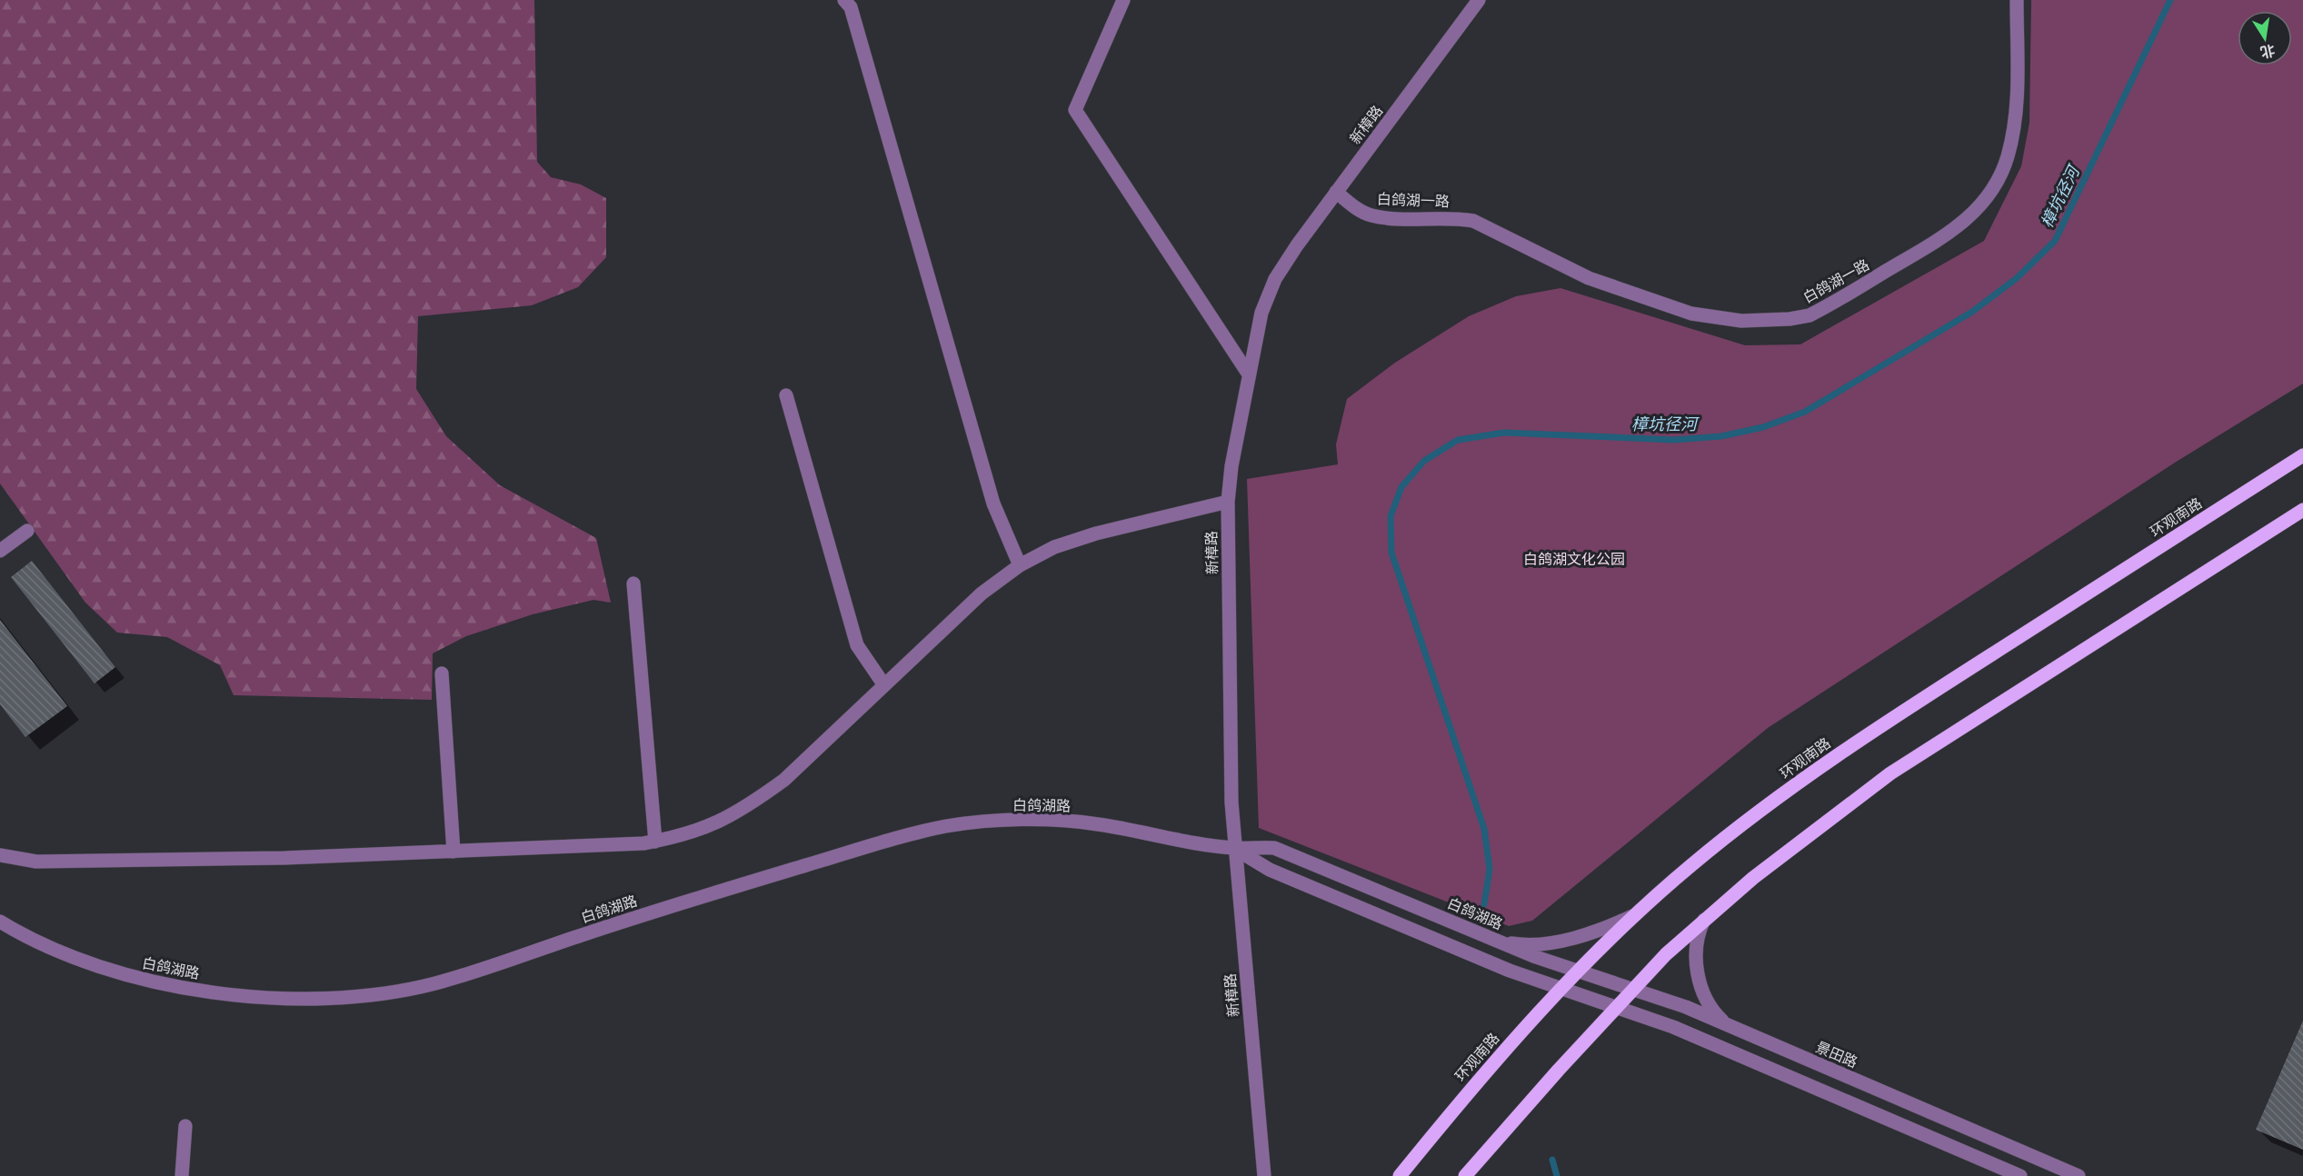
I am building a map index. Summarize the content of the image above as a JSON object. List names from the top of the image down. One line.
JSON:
{"streets":{"main road":["环观南路"],"street":["新樟路","白鸽湖一路","白鸽湖路","景田路"]},"crossings":[["新樟路","白鸽湖一路"],["新樟路","白鸽湖路"],["环观南路","白鸽湖路"],["环观南路","景田路"],["白鸽湖路","景田路"]],"water":["樟坑径河"],"parks":["白鸽湖文化公园"],"north":"bottom"}
